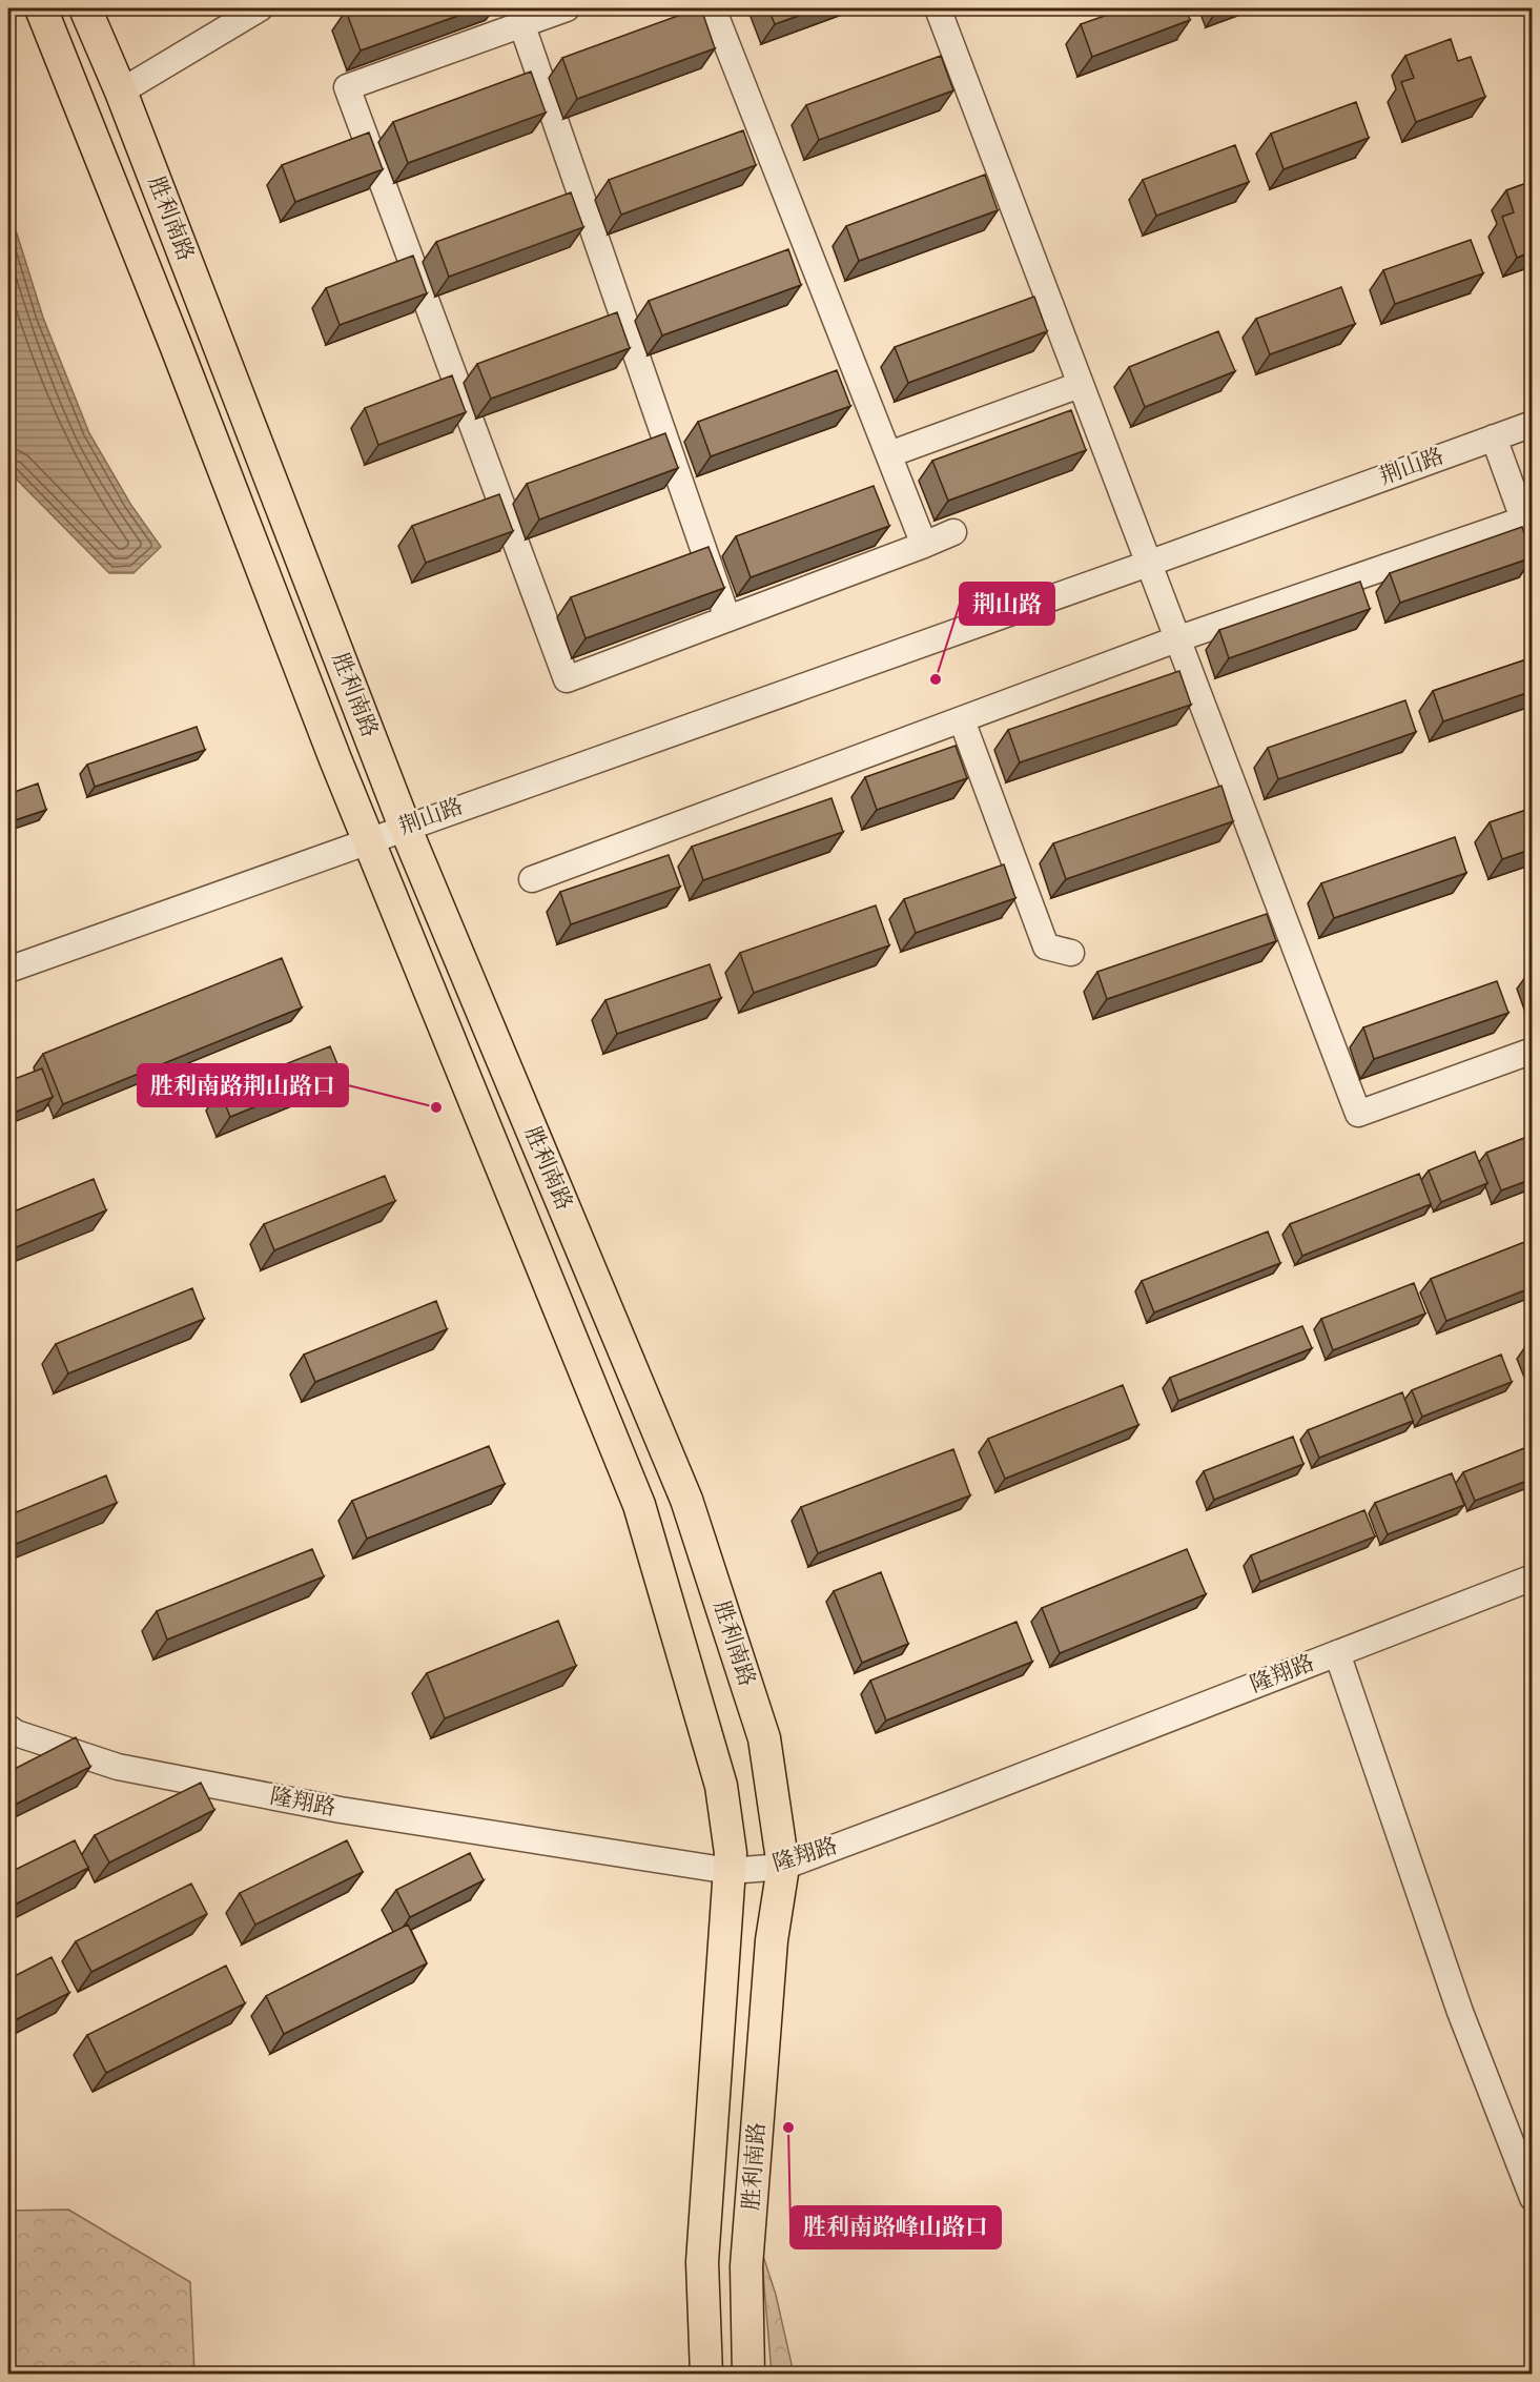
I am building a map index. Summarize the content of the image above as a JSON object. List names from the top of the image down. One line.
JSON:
{"streets":{"main road":["胜利南路"],"street":["荆山路","隆翔路"]},"crossings":[["胜利南路","荆山路"],["胜利南路","隆翔路"]],"places":["荆山路","胜利南路荆山路口","胜利南路峰山路口"]}
